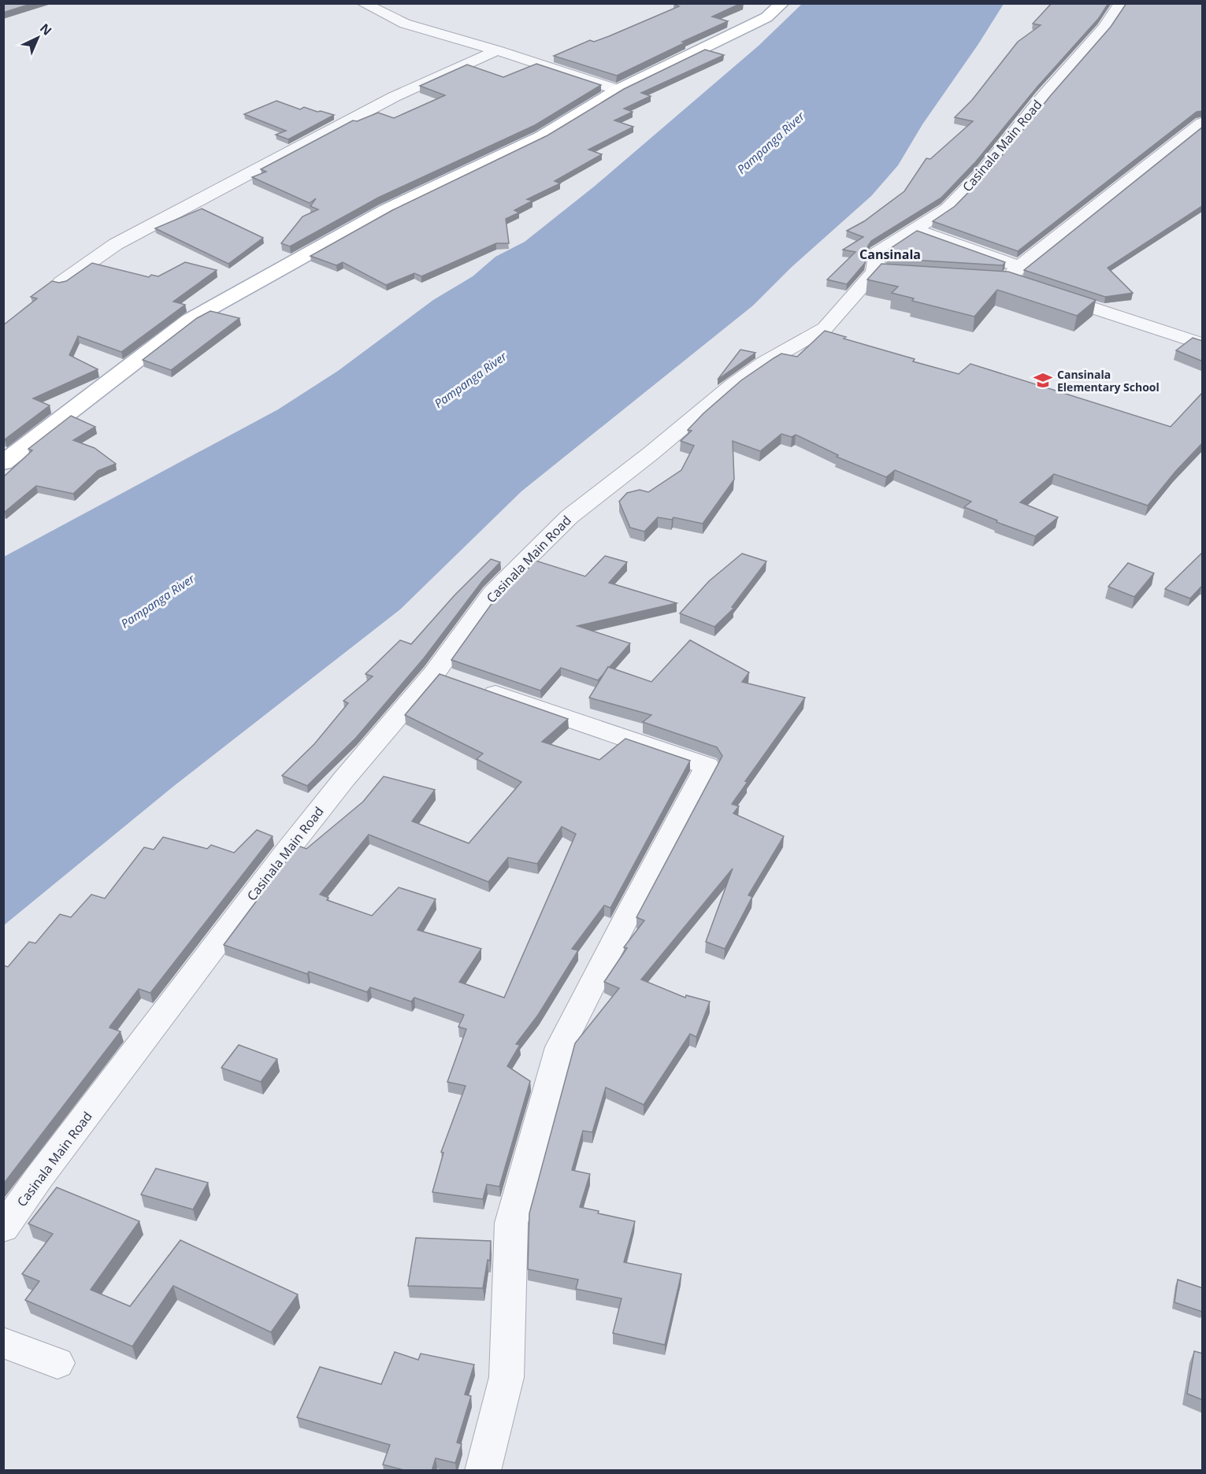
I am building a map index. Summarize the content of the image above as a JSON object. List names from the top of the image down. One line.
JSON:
{"streets":{"street":["Casinala Main Road"]},"districts":["Cansinala"],"water":["Pampanga River"],"places":{"school or university":["Cansinala Elementary School"]},"north":"top right"}
